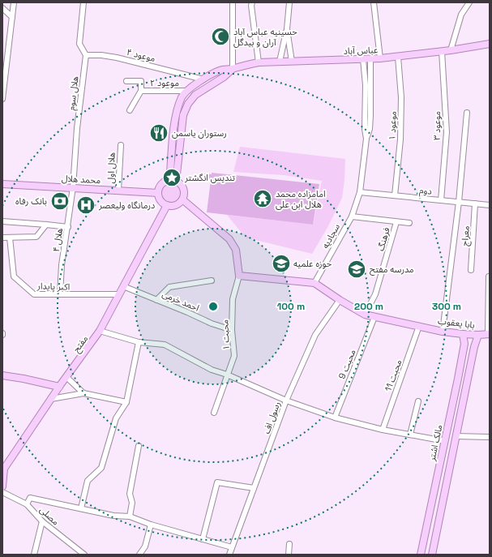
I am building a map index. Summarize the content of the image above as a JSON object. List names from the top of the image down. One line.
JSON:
{"streets":{"main road":["عباس آباد","محمد هلال","بابا یعقوب","مفتح","مالک اشتر"],"street":["موعود ۴","موعود ۲","هلال سوم","موعود ۱","موعود ۳","هلال اول","دوم","سجادیه","معراج","فرهنگ","هلال ۴","اکبر پایدار","احمد خرمی","محبت ۱","محبت 9","محبت 11","رسول اف","مصلی"]},"crossings":[["عباس آباد","موعود ۴"],["عباس آباد","موعود ۲"],["عباس آباد","موعود ۱"],["عباس آباد","موعود ۳"],["عباس آباد","محمد هلال"],["عباس آباد","سجادیه"],["عباس آباد","مفتح"],["موعود ۴","هلال سوم"],["هلال سوم","محمد هلال"],["هلال سوم","هلال ۴"],["موعود ۱","دوم"],["موعود ۳","دوم"],["هلال اول","محمد هلال"],["محمد هلال","هلال ۴"],["محمد هلال","مفتح"],["دوم","سجادیه"],["دوم","معراج"],["سجادیه","بابا یعقوب"],["فرهنگ","بابا یعقوب"],["هلال ۴","اکبر پایدار"],["اکبر پایدار","مفتح"],["احمد خرمی","محبت ۱"],["احمد خرمی","مفتح"],["بابا یعقوب","محبت 9"],["بابا یعقوب","محبت 11"],["بابا یعقوب","رسول اف"],["بابا یعقوب","مالک اشتر"]],"places":{"mosque":["حسینیه عباس آباد آران و بیدگل"],"restaurant":["رستوران یاسمن"],"place":["تندیس انگشتر"],"temple":["امامزاده محمد هلال ابن علی"],"bank":["بانک رفاه"],"hospital":["درمانگاه ولیعصر"],"school or university":["حوزه علمیه","مدرسه مفتح"]},"rings":["100 m","200 m","300 m"]}
